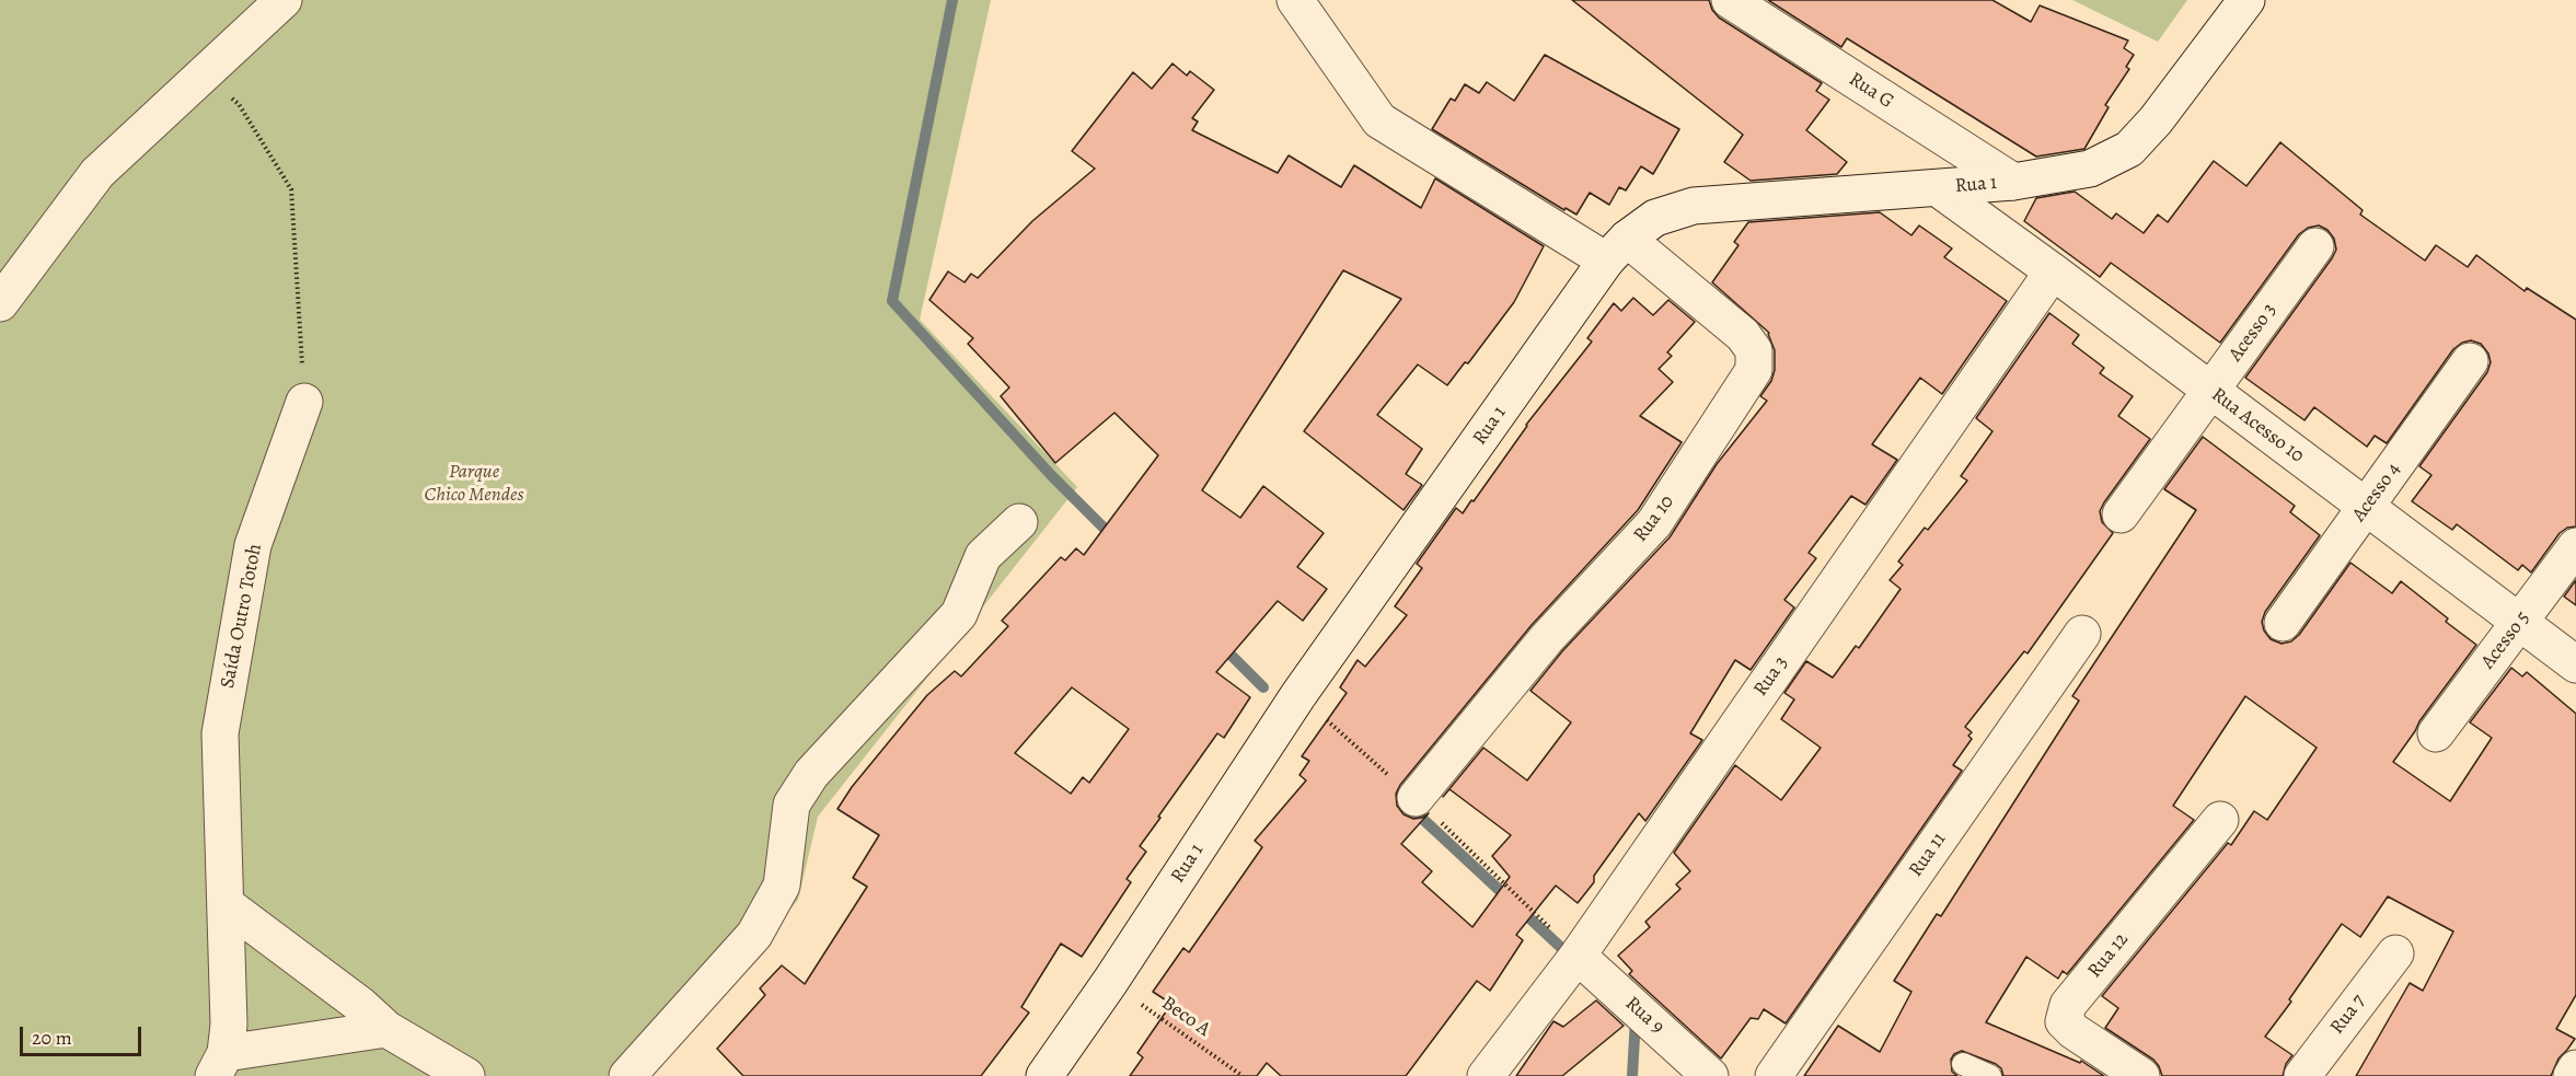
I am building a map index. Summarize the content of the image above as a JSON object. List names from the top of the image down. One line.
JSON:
{"streets":{"street":["Rua G","Rua 1","Acesso 3","Rua Acesso 10","Acesso 4","Rua 10","Saída Outro Totoh","Acesso 5","Rua 3","Rua 11","Rua 12","Rua 7","Rua 9"],"path":["Beco A"]},"crossings":[["Rua G","Rua 1"],["Rua 1","Rua Acesso 10"],["Rua 1","Rua 10"],["Rua 1","Beco A"],["Acesso 3","Rua Acesso 10"],["Rua Acesso 10","Acesso 4"],["Rua Acesso 10","Acesso 5"],["Rua Acesso 10","Rua 3"],["Rua 3","Rua 9"]],"parks":["Parque Chico Mendes"],"scale_bar":"20 m"}
